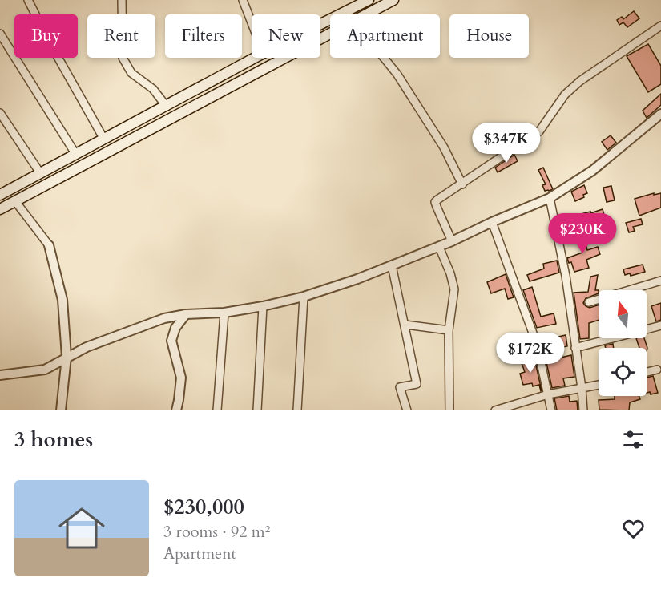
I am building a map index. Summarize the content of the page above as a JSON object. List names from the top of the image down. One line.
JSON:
{"north":"top","page":{"chip":["Buy","Rent","Filters","New","Apartment","House"],"price":["$347K","$230K","$172K"],"heading":"3 homes","list":[{"name":"$230,000","note":"3 rooms · 92 m² · Apartment"}]}}
